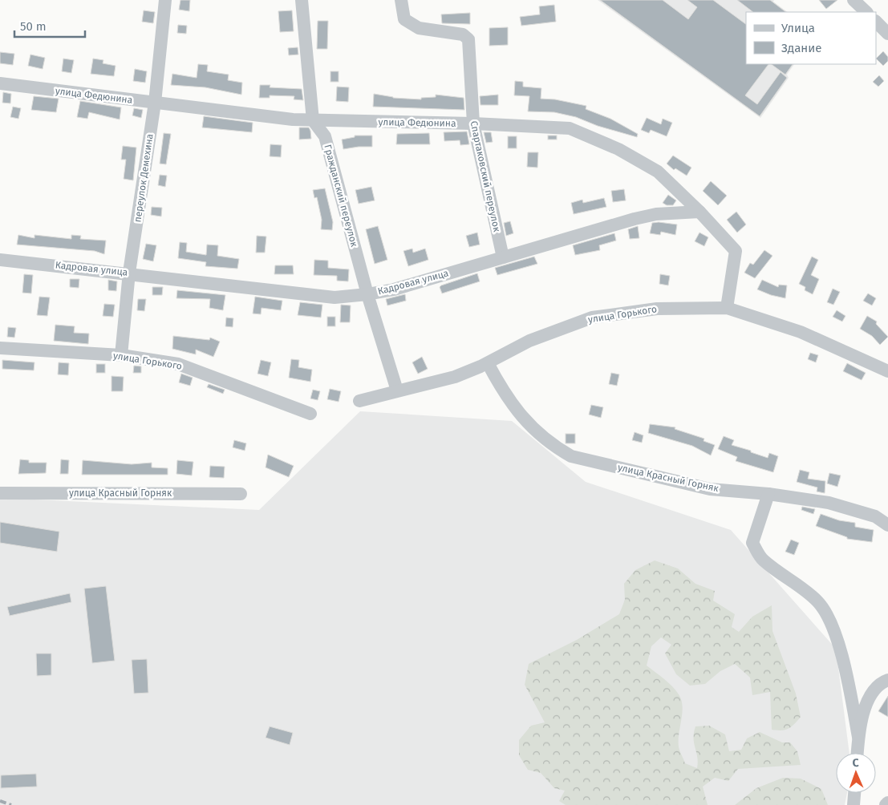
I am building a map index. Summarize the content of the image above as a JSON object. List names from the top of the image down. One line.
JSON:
{"streets":{"street":["улица Федюнина","Спартаковский переулок","переулок Демехина","Гражданский переулок","Кадровая улица","улица Горького","улица Красный Горняк"]},"crossings":[["улица Федюнина","Спартаковский переулок"],["улица Федюнина","переулок Демехина"],["улица Федюнина","Гражданский переулок"],["улица Федюнина","Кадровая улица"],["улица Федюнина","улица Горького"],["Спартаковский переулок","Кадровая улица"],["переулок Демехина","Кадровая улица"],["переулок Демехина","улица Горького"],["Гражданский переулок","Кадровая улица"],["Гражданский переулок","улица Горького"],["улица Горького","улица Красный Горняк"]],"legend":["Улица","Здание"],"scale_bar":"50 m","north":"top"}
